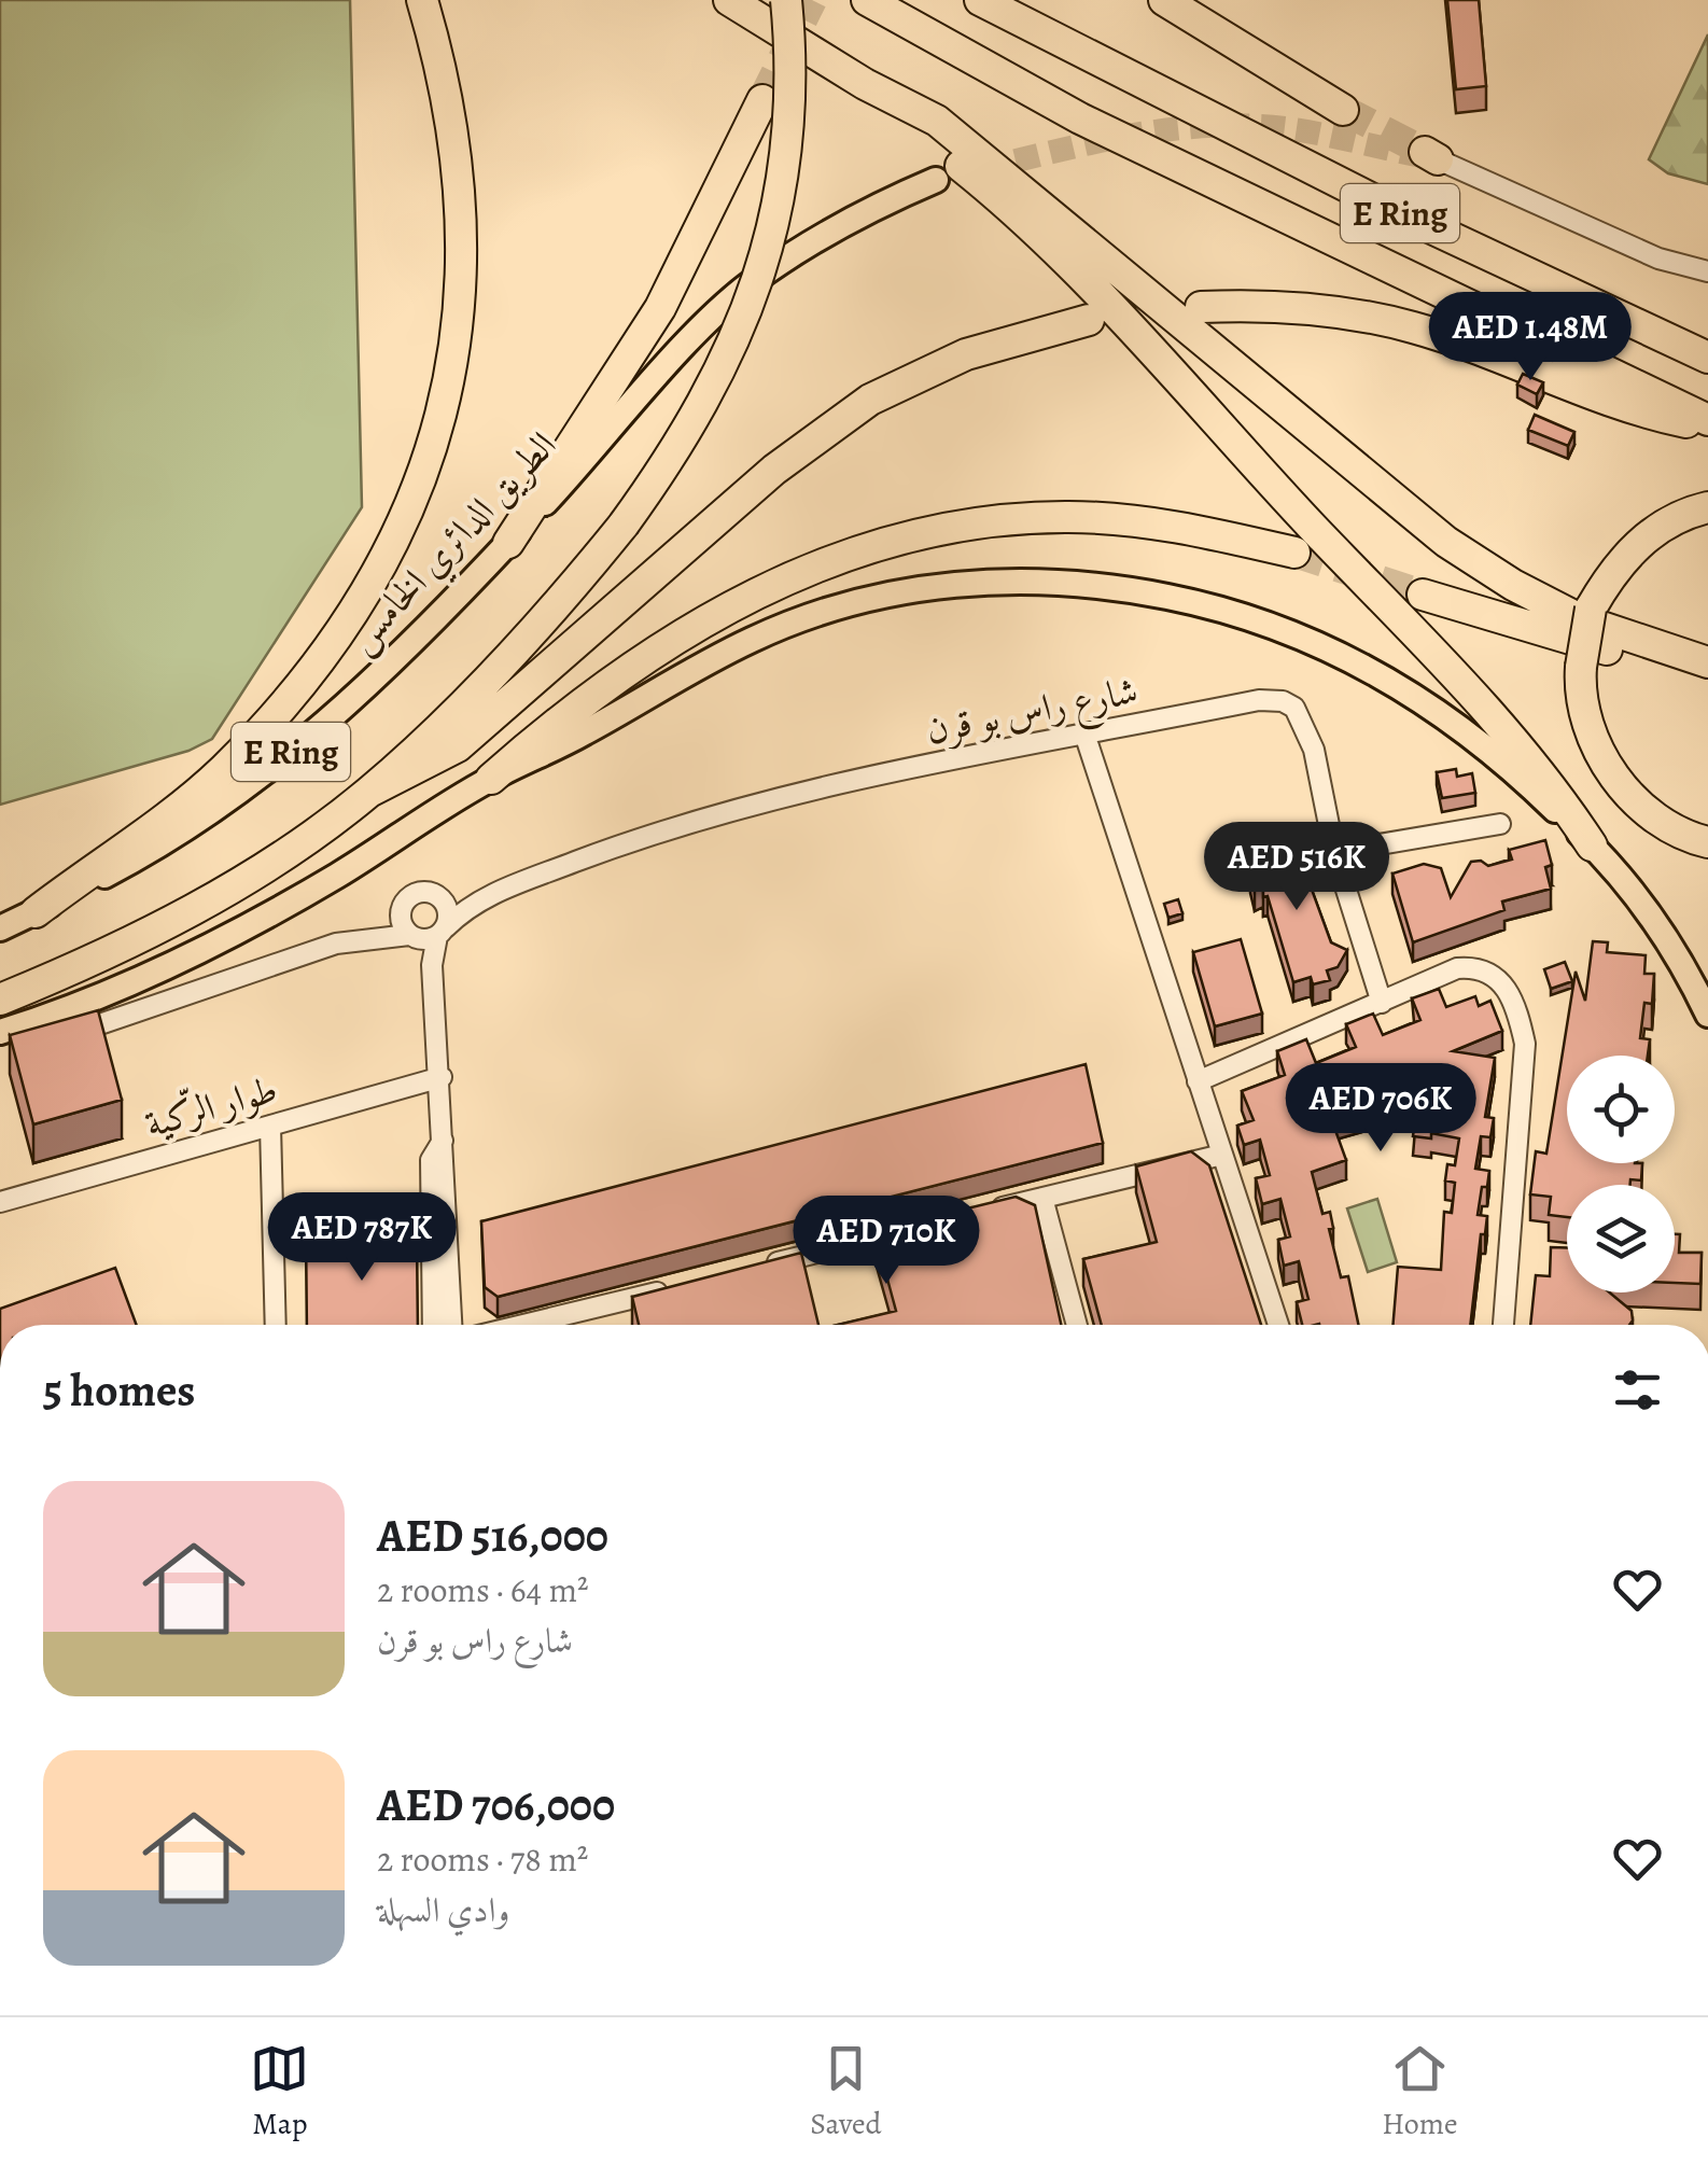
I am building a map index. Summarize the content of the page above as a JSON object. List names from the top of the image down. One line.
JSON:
{"streets":{"highway":["E Ring"],"main road":["الطريق الدائري الخامس"],"street":["شارع راس بو قرن","طوار الرّكية"]},"page":{"price":["AED 1.48M","AED 516K","AED 706K","AED 787K","AED 710K"],"heading":"5 homes","list":[{"name":"AED 516,000","note":"2 rooms · 64 m² · شارع راس بو قرن"},{"name":"AED 706,000","note":"2 rooms · 78 m² · وادي السهلة"}],"tabs":["Map","Saved","Home"]}}
